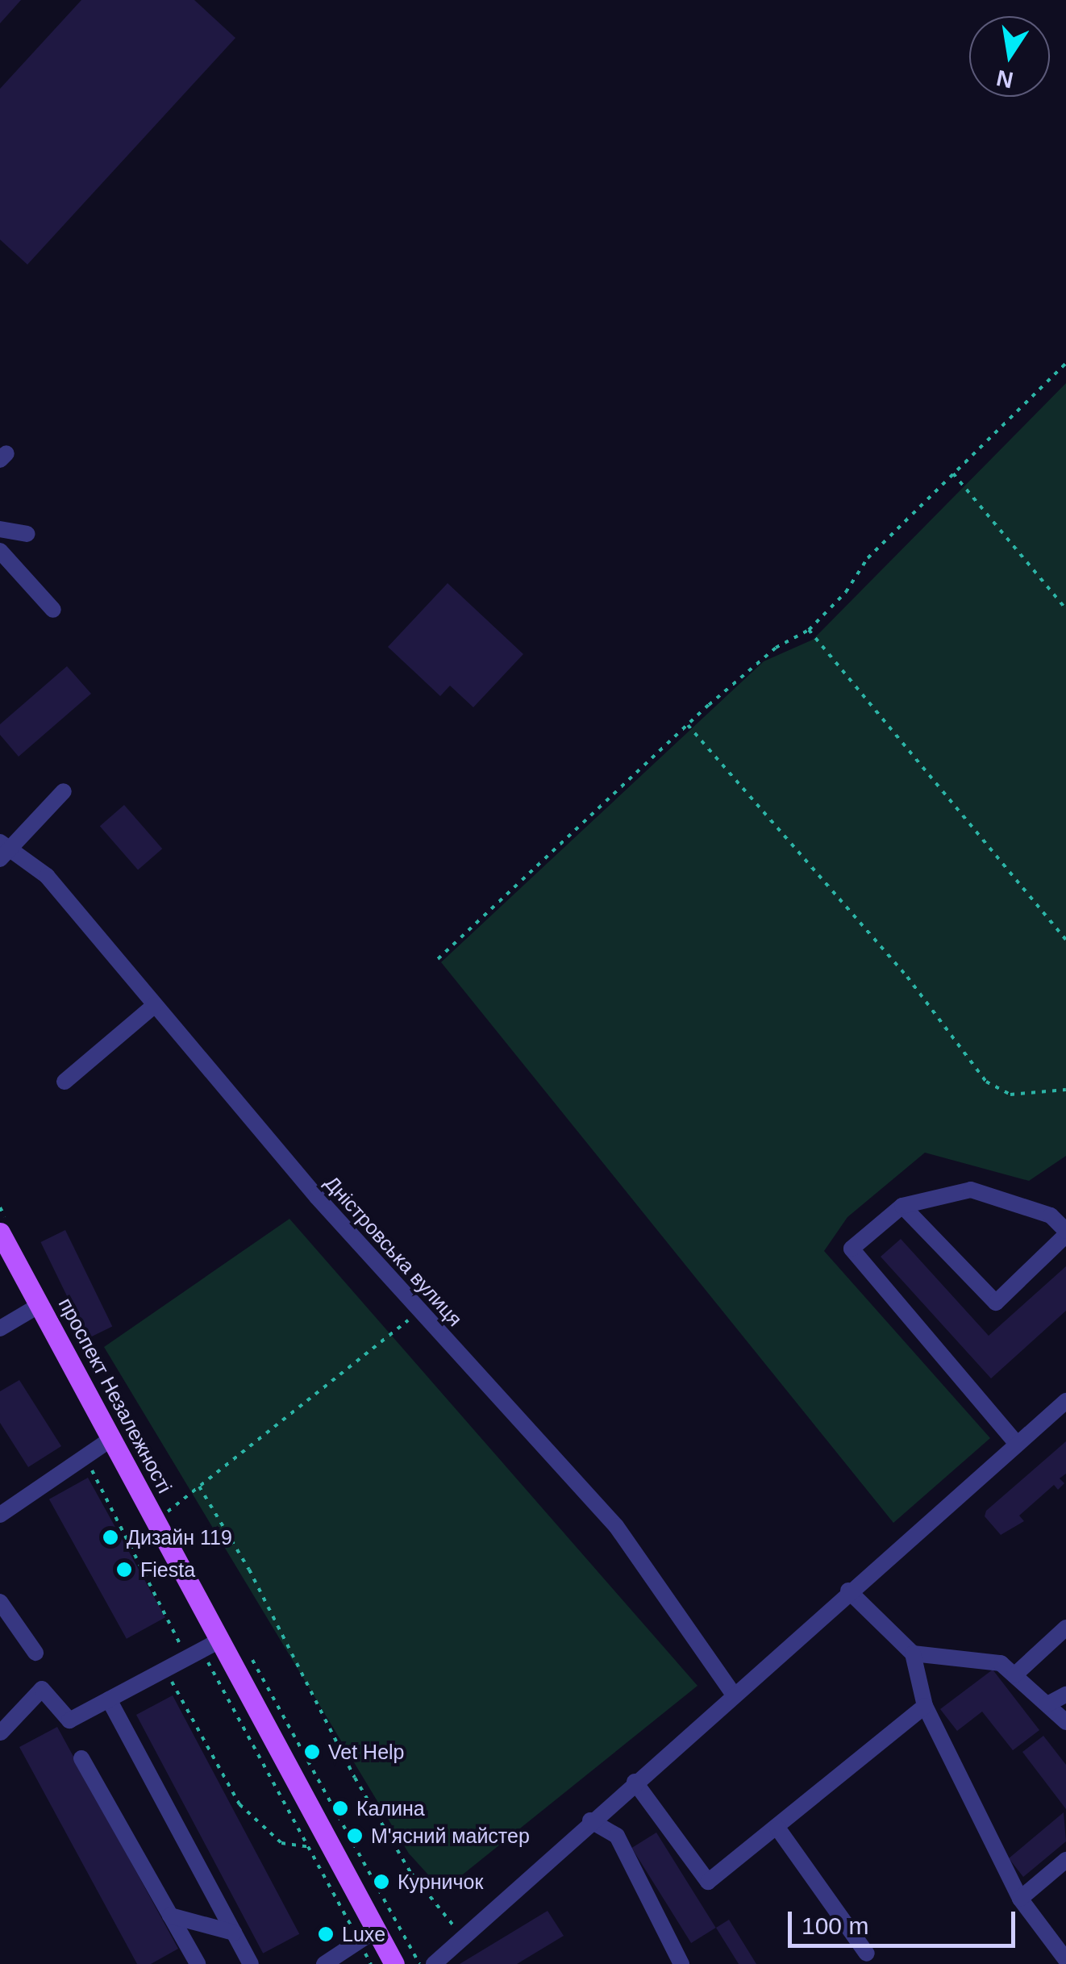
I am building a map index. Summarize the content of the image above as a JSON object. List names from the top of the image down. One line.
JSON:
{"streets":{"main road":["проспект Незалежності"],"street":["Дністровська вулиця"]},"places":["Дизайн 119","Fiesta","Vet Help","Калина","М'ясний майстер","Курничок","Luxe"],"scale_bar":"100 m","north":"bottom"}
